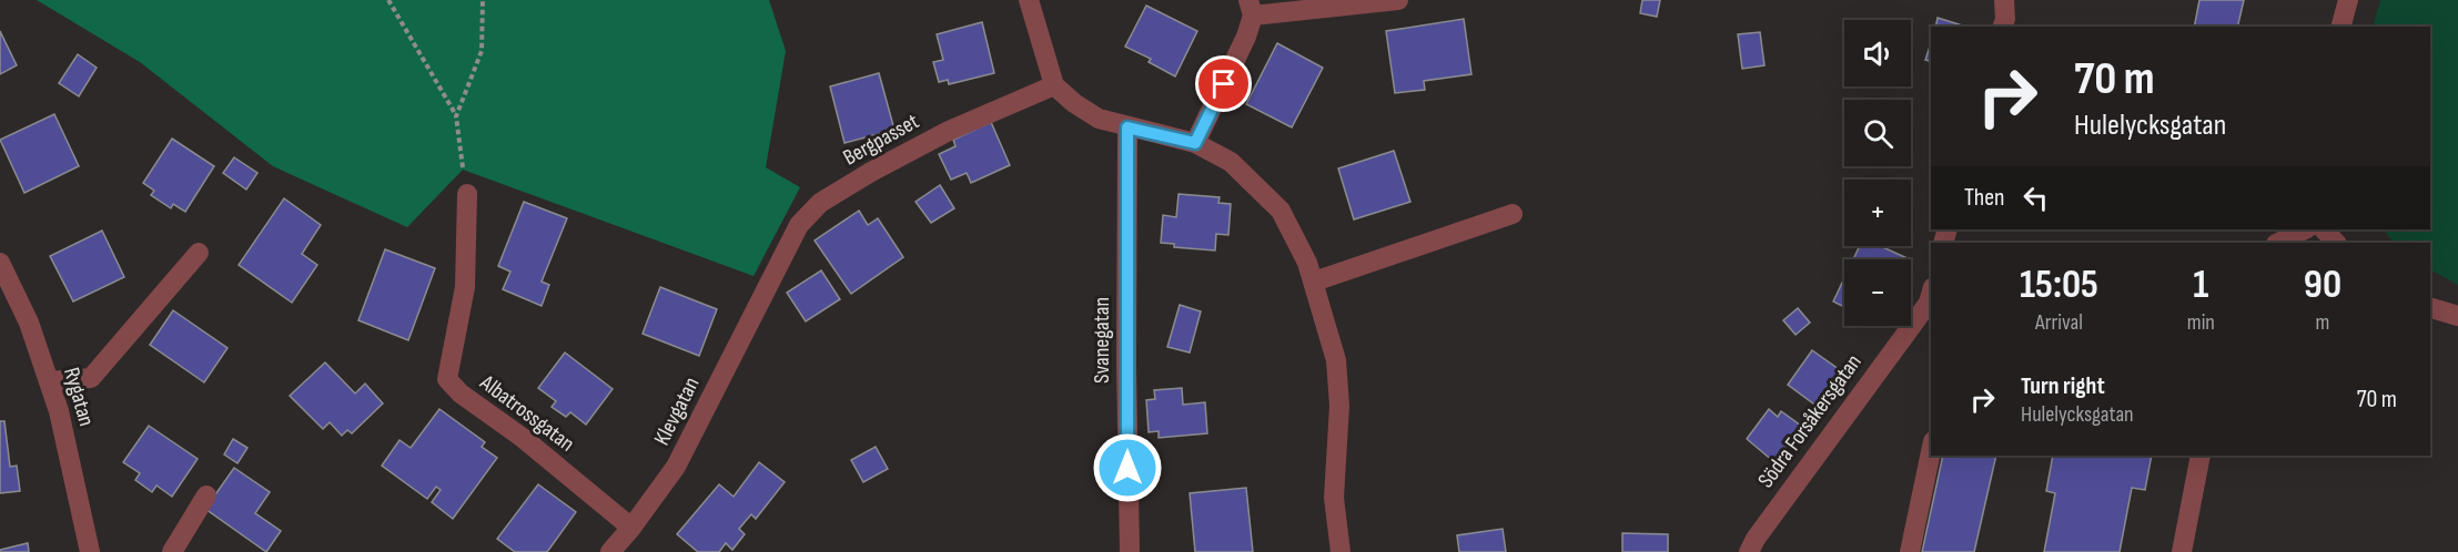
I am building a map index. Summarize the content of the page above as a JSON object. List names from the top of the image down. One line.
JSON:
{"streets":{"street":["Bergpasset","Svanegatan","Rygatan","Klevgatan","Albatrossgatan","Södra Forsåkersgatan"]},"crossings":[["Bergpasset","Klevgatan"],["Klevgatan","Albatrossgatan"]],"page":{"map_buttons":["+","−"],"turn":["70 m","Hulelycksgatan"],"then":"Then","eta":["15:05","Arrival","1","min","90","m"],"list":[{"name":"Turn right","note":"Hulelycksgatan","value":"70 m"}]}}
